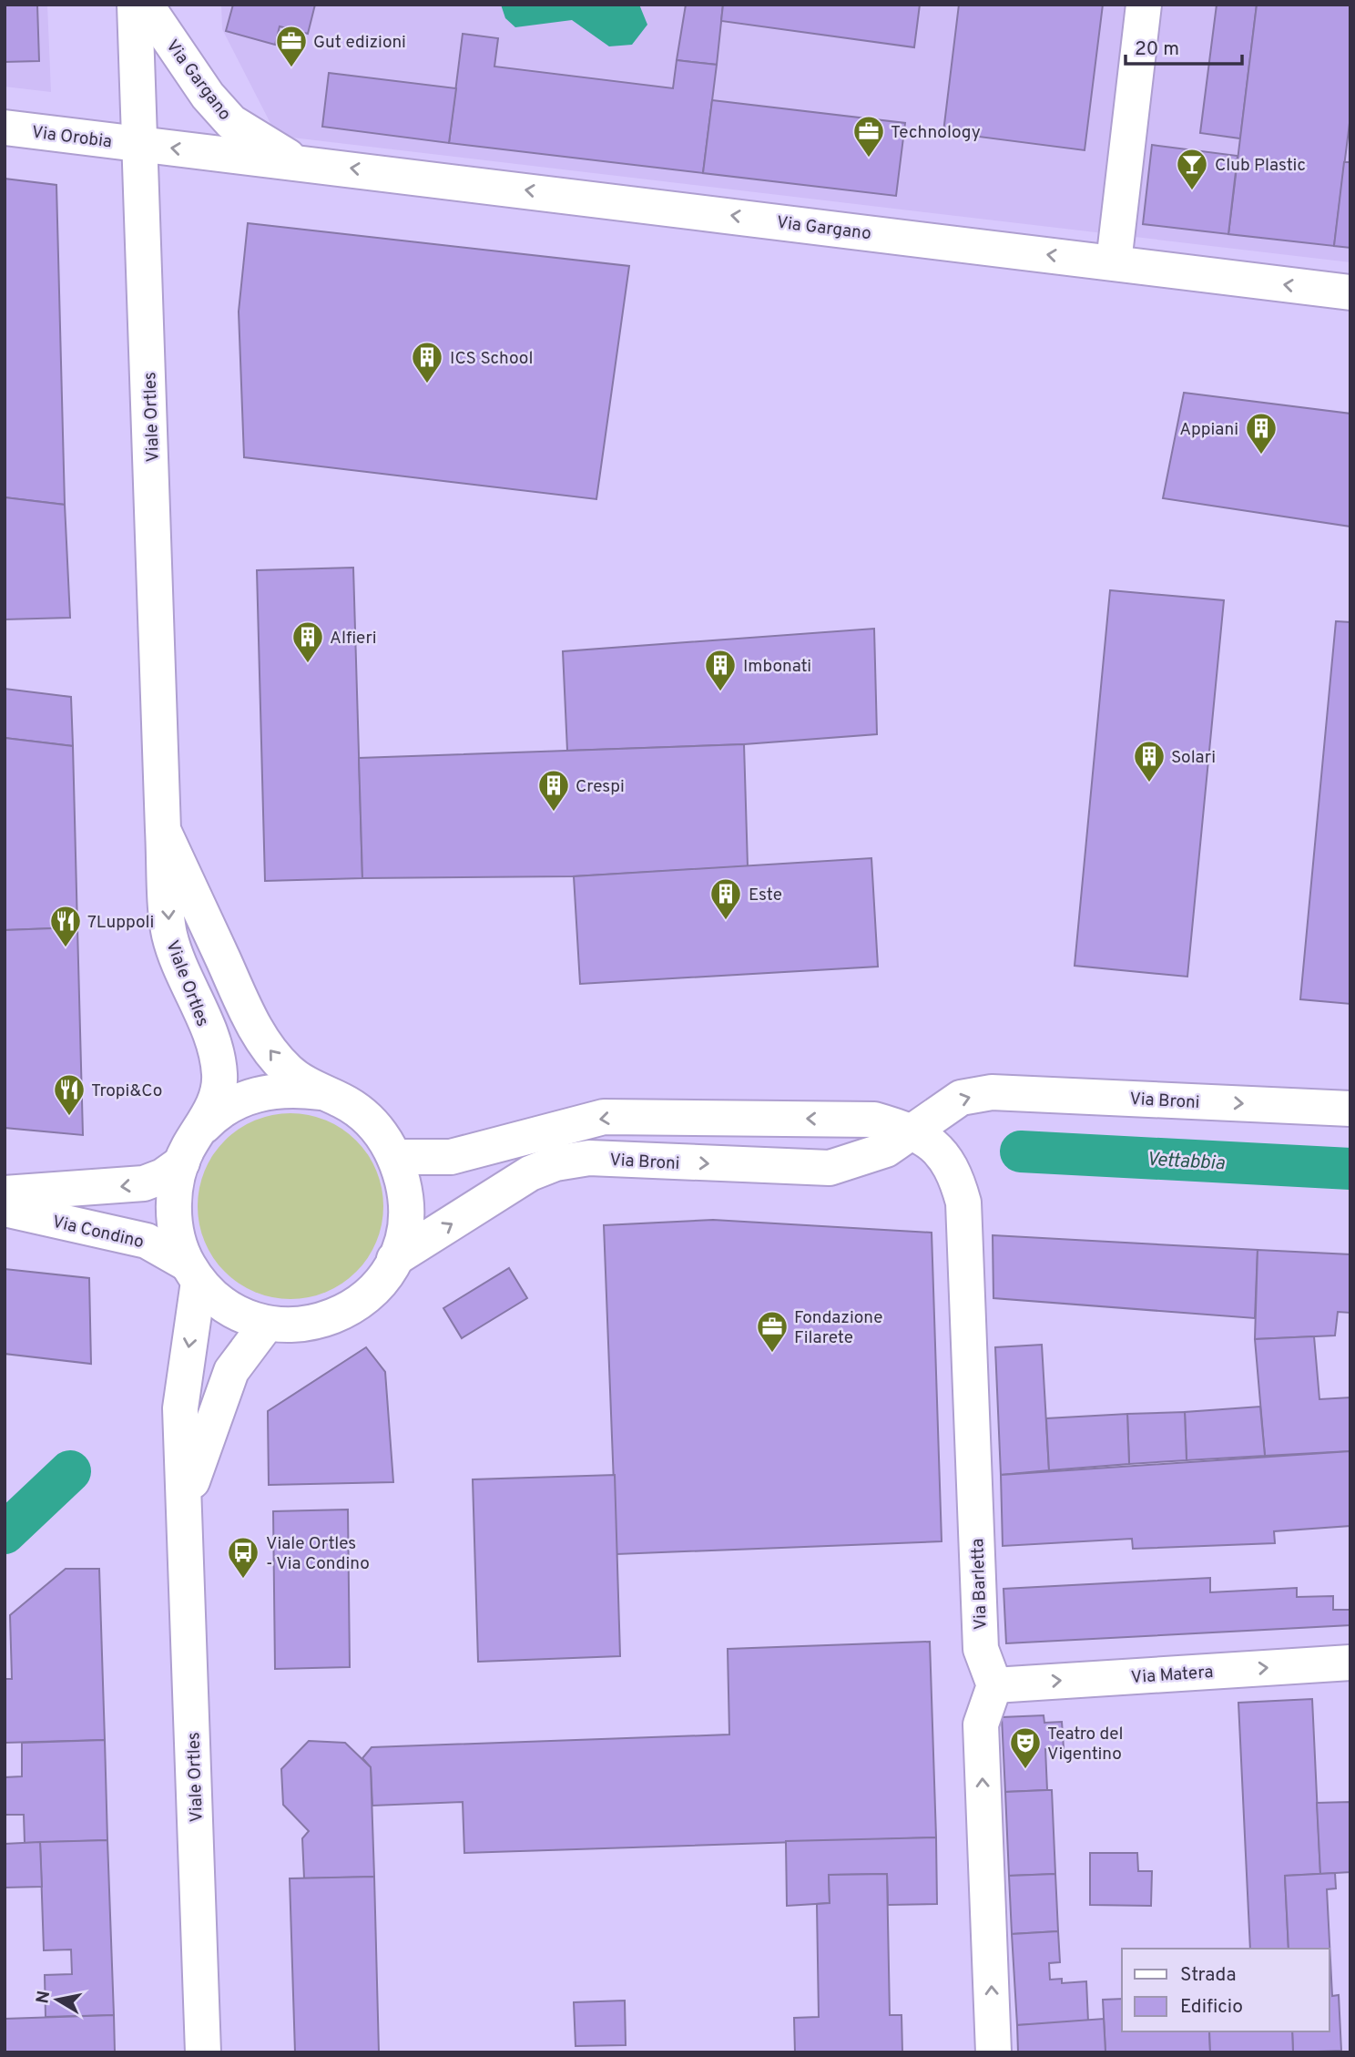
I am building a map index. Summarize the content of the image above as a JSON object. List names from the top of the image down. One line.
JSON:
{"streets":{"street":["Via Gargano","Via Orobia","Viale Ortles","Via Broni","Via Condino","Via Barletta","Via Matera"]},"crossings":[["Via Gargano","Via Orobia"],["Via Gargano","Viale Ortles"],["Via Orobia","Viale Ortles"],["Viale Ortles","Via Broni"],["Viale Ortles","Via Condino"],["Via Broni","Via Barletta"],["Via Barletta","Via Matera"]],"one_way":["Via Gargano","Via Condino","Via Matera"],"water":["Vettabbia"],"places":{"office":["Gut edizioni","Technology","Fondazione Filarete"],"bar":["Club Plastic"],"building":["ICS School","Appiani","Alfieri","Imbonati","Solari","Crespi","Este"],"restaurant":["7Luppoli","Tropi&Co"],"bus stop":["Viale Ortles - Via Condino"],"theatre":["Teatro del Vigentino"]},"legend":["Strada","Edificio"],"scale_bar":"20 m","north":"left"}
